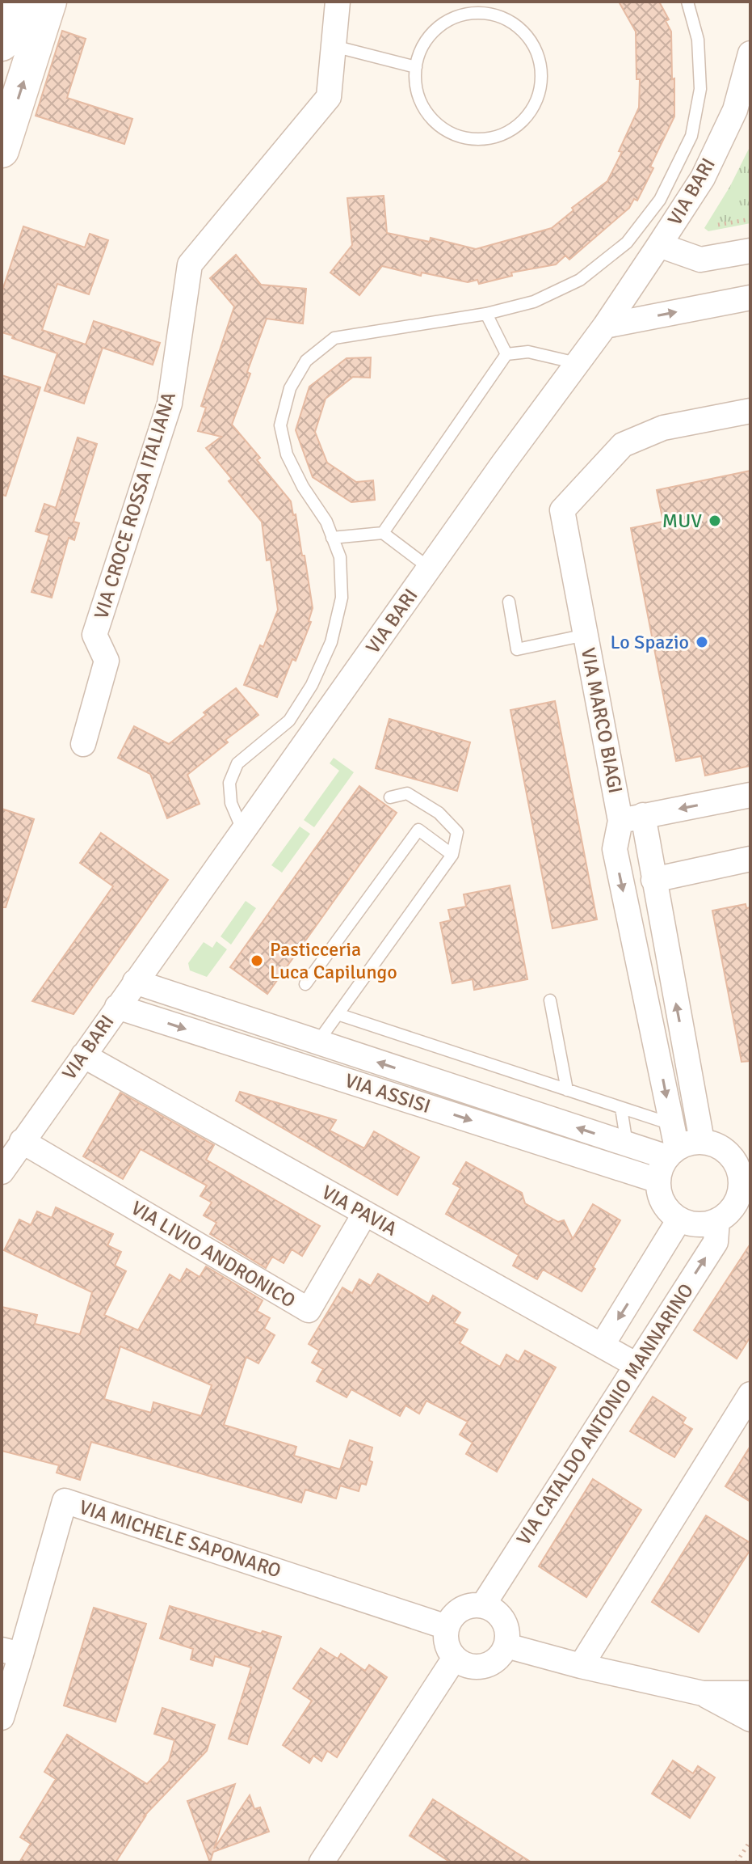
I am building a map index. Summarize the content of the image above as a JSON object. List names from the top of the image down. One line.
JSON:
{"streets":{"street":["VIA BARI","VIA CROCE ROSSA ITALIANA","VIA MARCO BIAGI","VIA ASSISI","VIA PAVIA","VIA LIVIO ANDRONICO","VIA CATALDO ANTONIO MANNARINO","VIA MICHELE SAPONARO"]},"crossings":[["VIA BARI","VIA ASSISI"],["VIA BARI","VIA PAVIA"],["VIA BARI","VIA LIVIO ANDRONICO"],["VIA MARCO BIAGI","VIA ASSISI"],["VIA MARCO BIAGI","VIA CATALDO ANTONIO MANNARINO"],["VIA ASSISI","VIA CATALDO ANTONIO MANNARINO"],["VIA PAVIA","VIA LIVIO ANDRONICO"],["VIA PAVIA","VIA CATALDO ANTONIO MANNARINO"],["VIA CATALDO ANTONIO MANNARINO","VIA MICHELE SAPONARO"]],"places":["MUV","Lo Spazio","Pasticceria Luca Capilungo"]}
